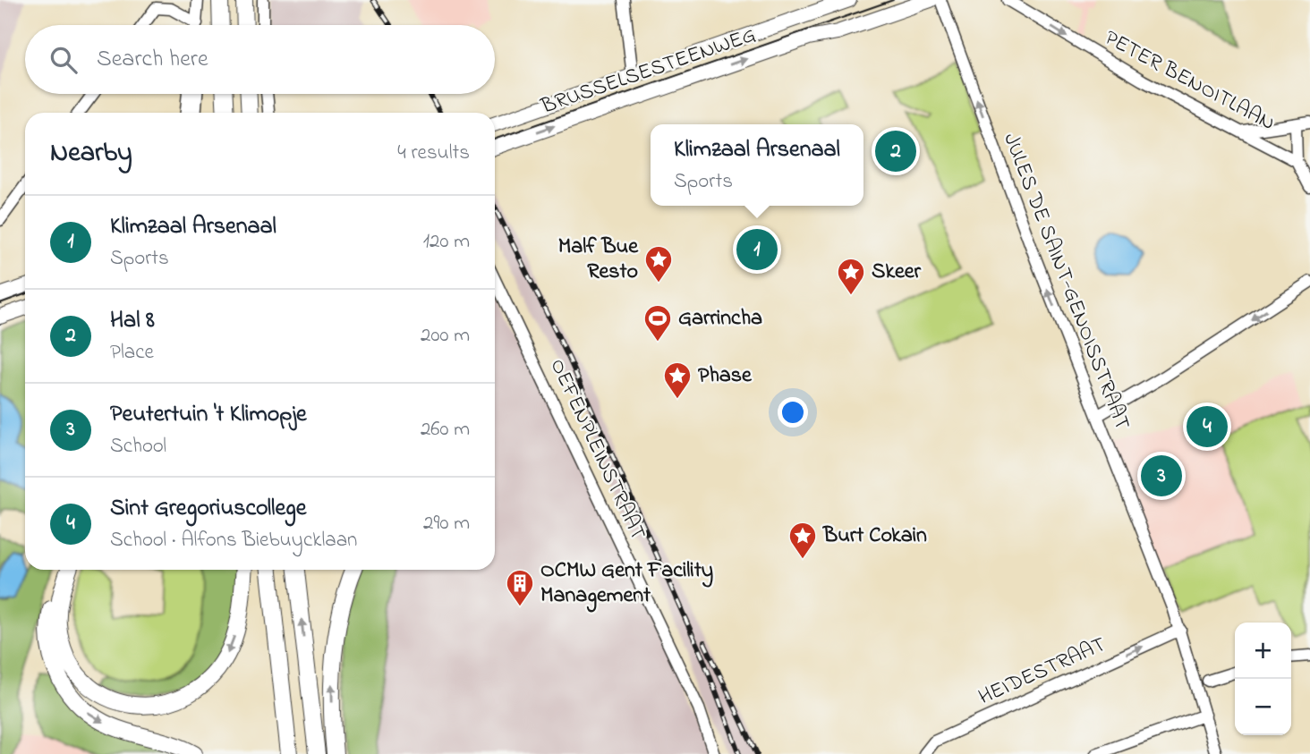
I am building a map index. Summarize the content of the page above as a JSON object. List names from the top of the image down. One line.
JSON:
{"streets":{"main road":["BRUSSELSESTEENWEG"],"street":["PETER BENOITLAAN","JULES DE SAINT-GENOISSTRAAT","OEFENPLEINSTRAAT","HEIDESTRAAT"]},"crossings":[["JULES DE SAINT-GENOISSTRAAT","HEIDESTRAAT"]],"one_way":["PETER BENOITLAAN","JULES DE SAINT-GENOISSTRAAT"],"places":{"place":["Malf Bue Resto","Skeer","Phase","Burt Cokain"],"sports":["Garrincha"],"building":["OCMW Gent Facility Management"]},"page":{"search":"Search here","heading":["Nearby","4 results"],"popup":["Klimzaal Arsenaal","Sports"],"pins":["2","1","4","3"],"list":[{"mark":"1","name":"Klimzaal Arsenaal","note":"Sports","value":"120 m"},{"mark":"2","name":"Hal 8","note":"Place","value":"200 m"},{"mark":"3","name":"Peutertuin 't Klimopje","note":"School","value":"260 m"},{"mark":"4","name":"Sint Gregoriuscollege","note":"School · Alfons Biebuycklaan","value":"290 m"}],"map_buttons":["+","−"]}}
